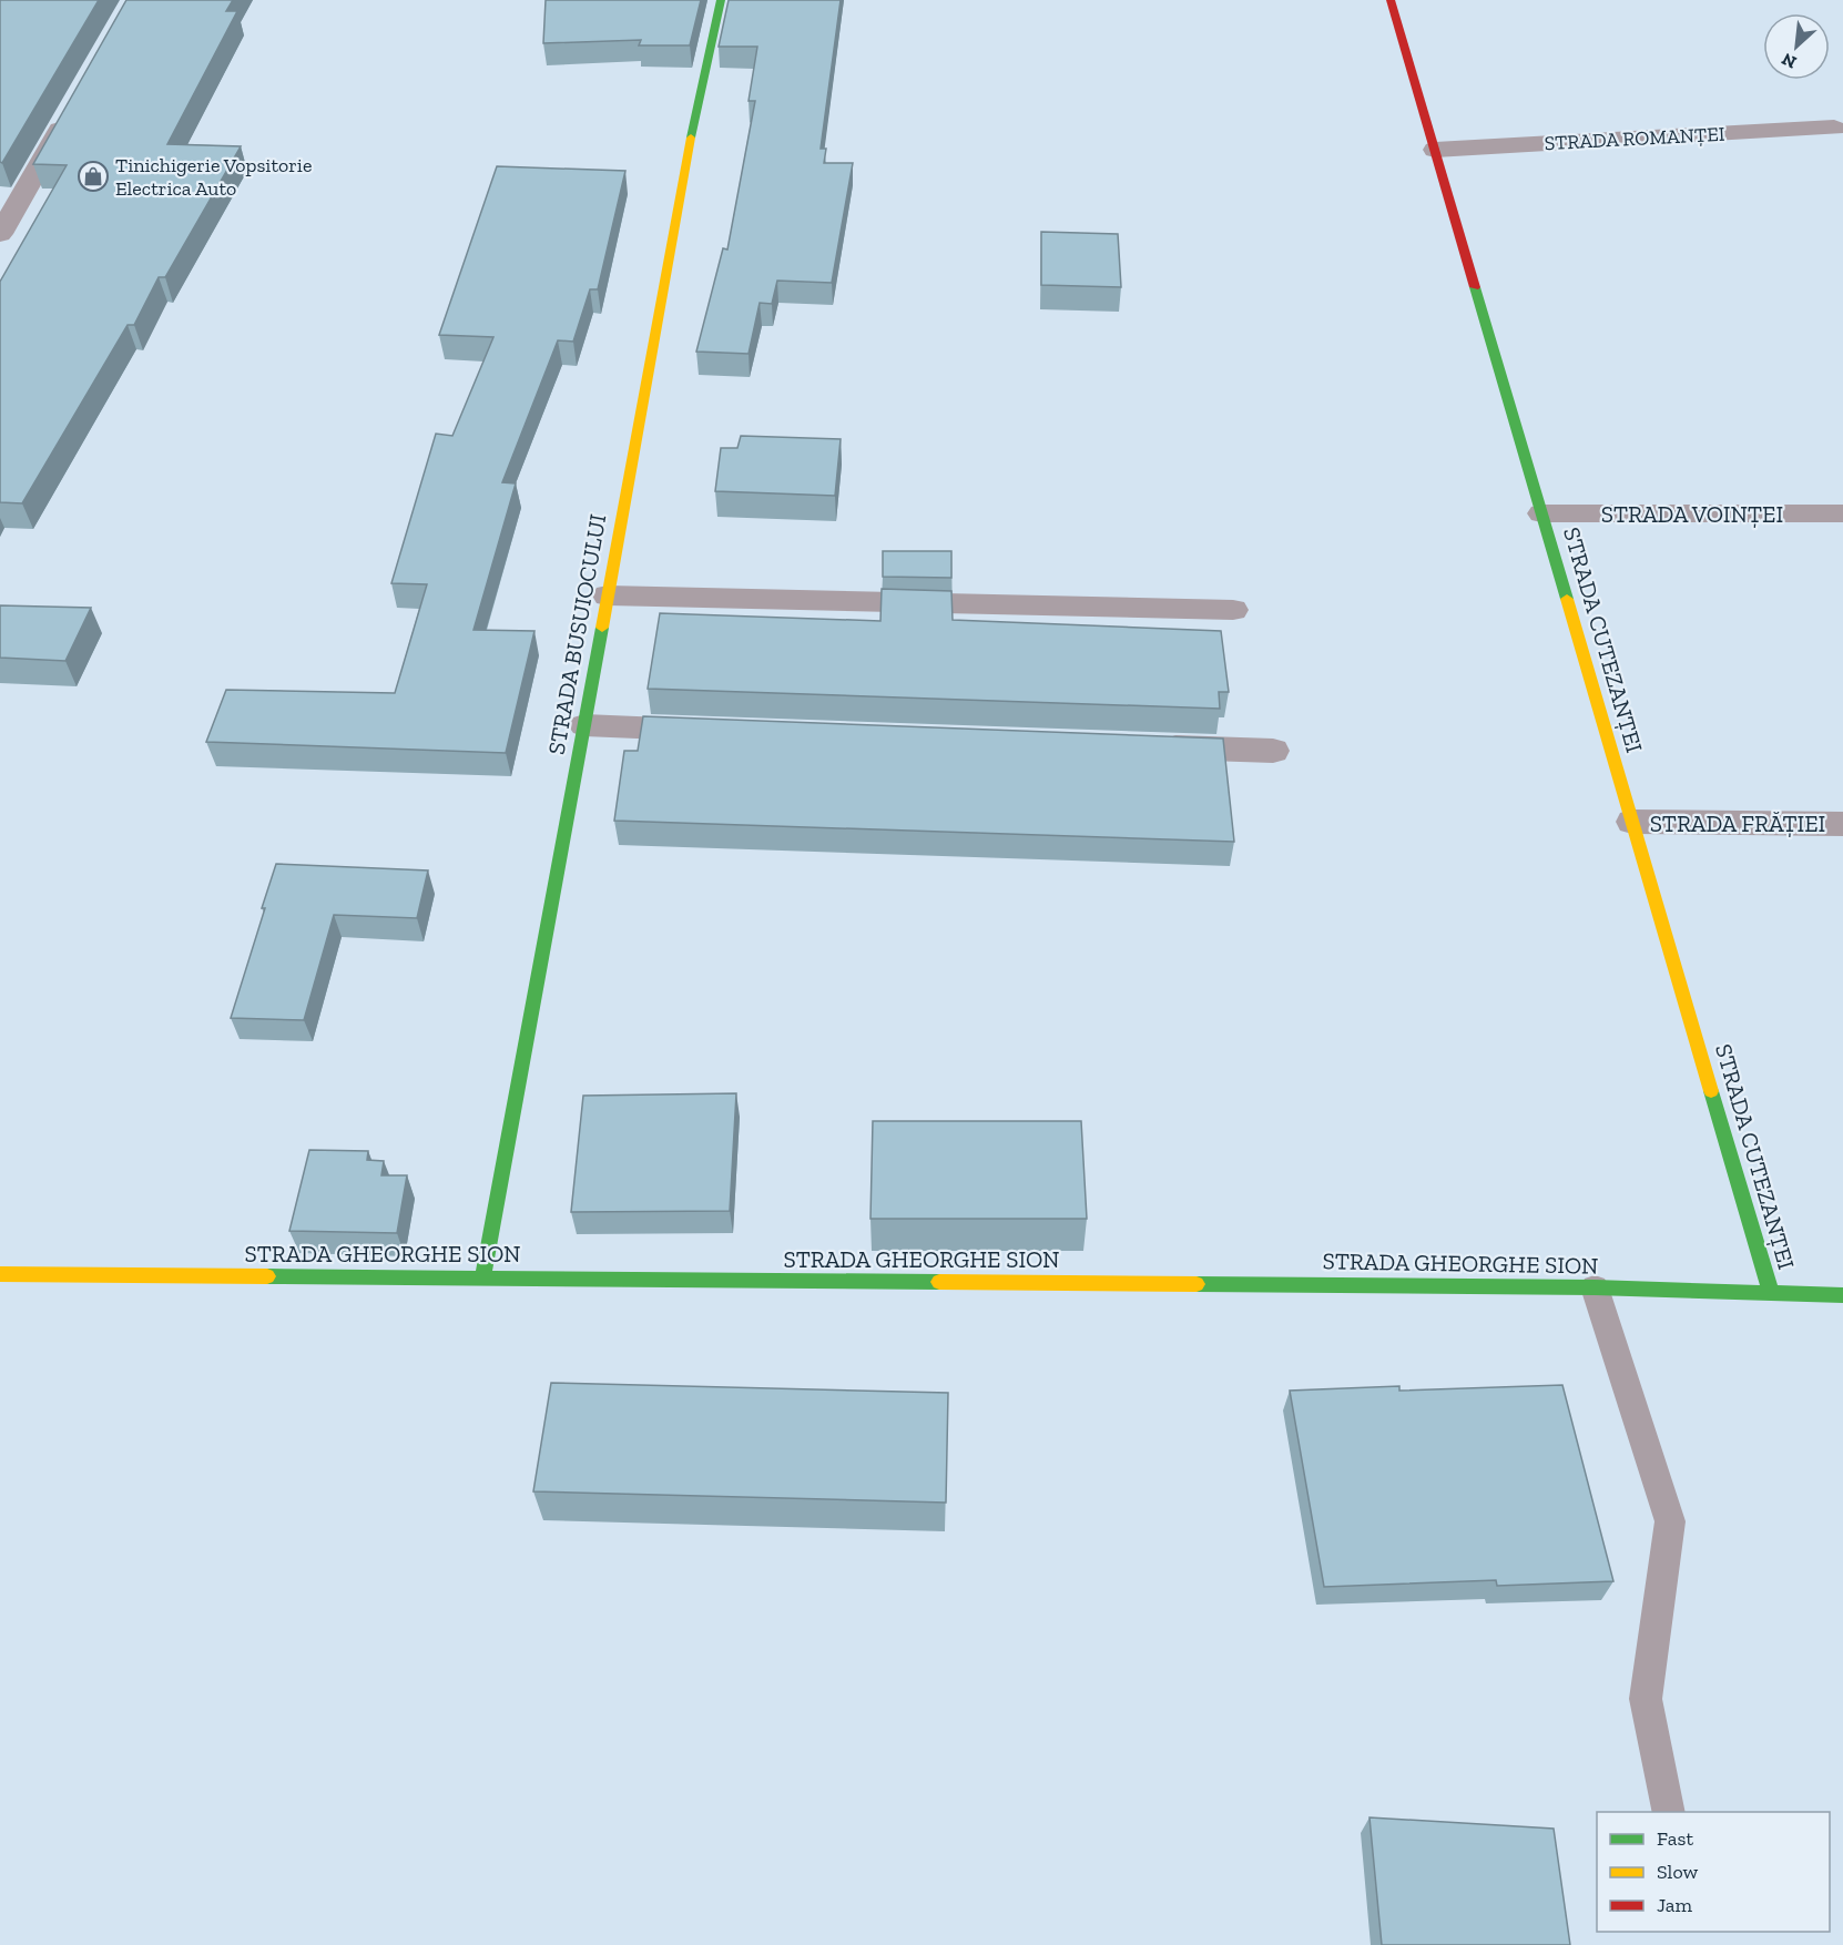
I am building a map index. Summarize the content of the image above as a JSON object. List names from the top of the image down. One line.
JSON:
{"streets":{"street":["STRADA ROMANȚEI","STRADA VOINȚEI","STRADA BUSUIOCULUI","STRADA CUTEZANȚEI","STRADA FRĂȚIEI","STRADA GHEORGHE SION"]},"crossings":[["STRADA ROMANȚEI","STRADA CUTEZANȚEI"],["STRADA VOINȚEI","STRADA CUTEZANȚEI"],["STRADA BUSUIOCULUI","STRADA GHEORGHE SION"],["STRADA CUTEZANȚEI","STRADA FRĂȚIEI"],["STRADA CUTEZANȚEI","STRADA GHEORGHE SION"]],"places":{"shop":["Tinichigerie Vopsitorie Electrica Auto"]},"legend":["Fast","Slow","Jam"],"north":"bottom left"}
